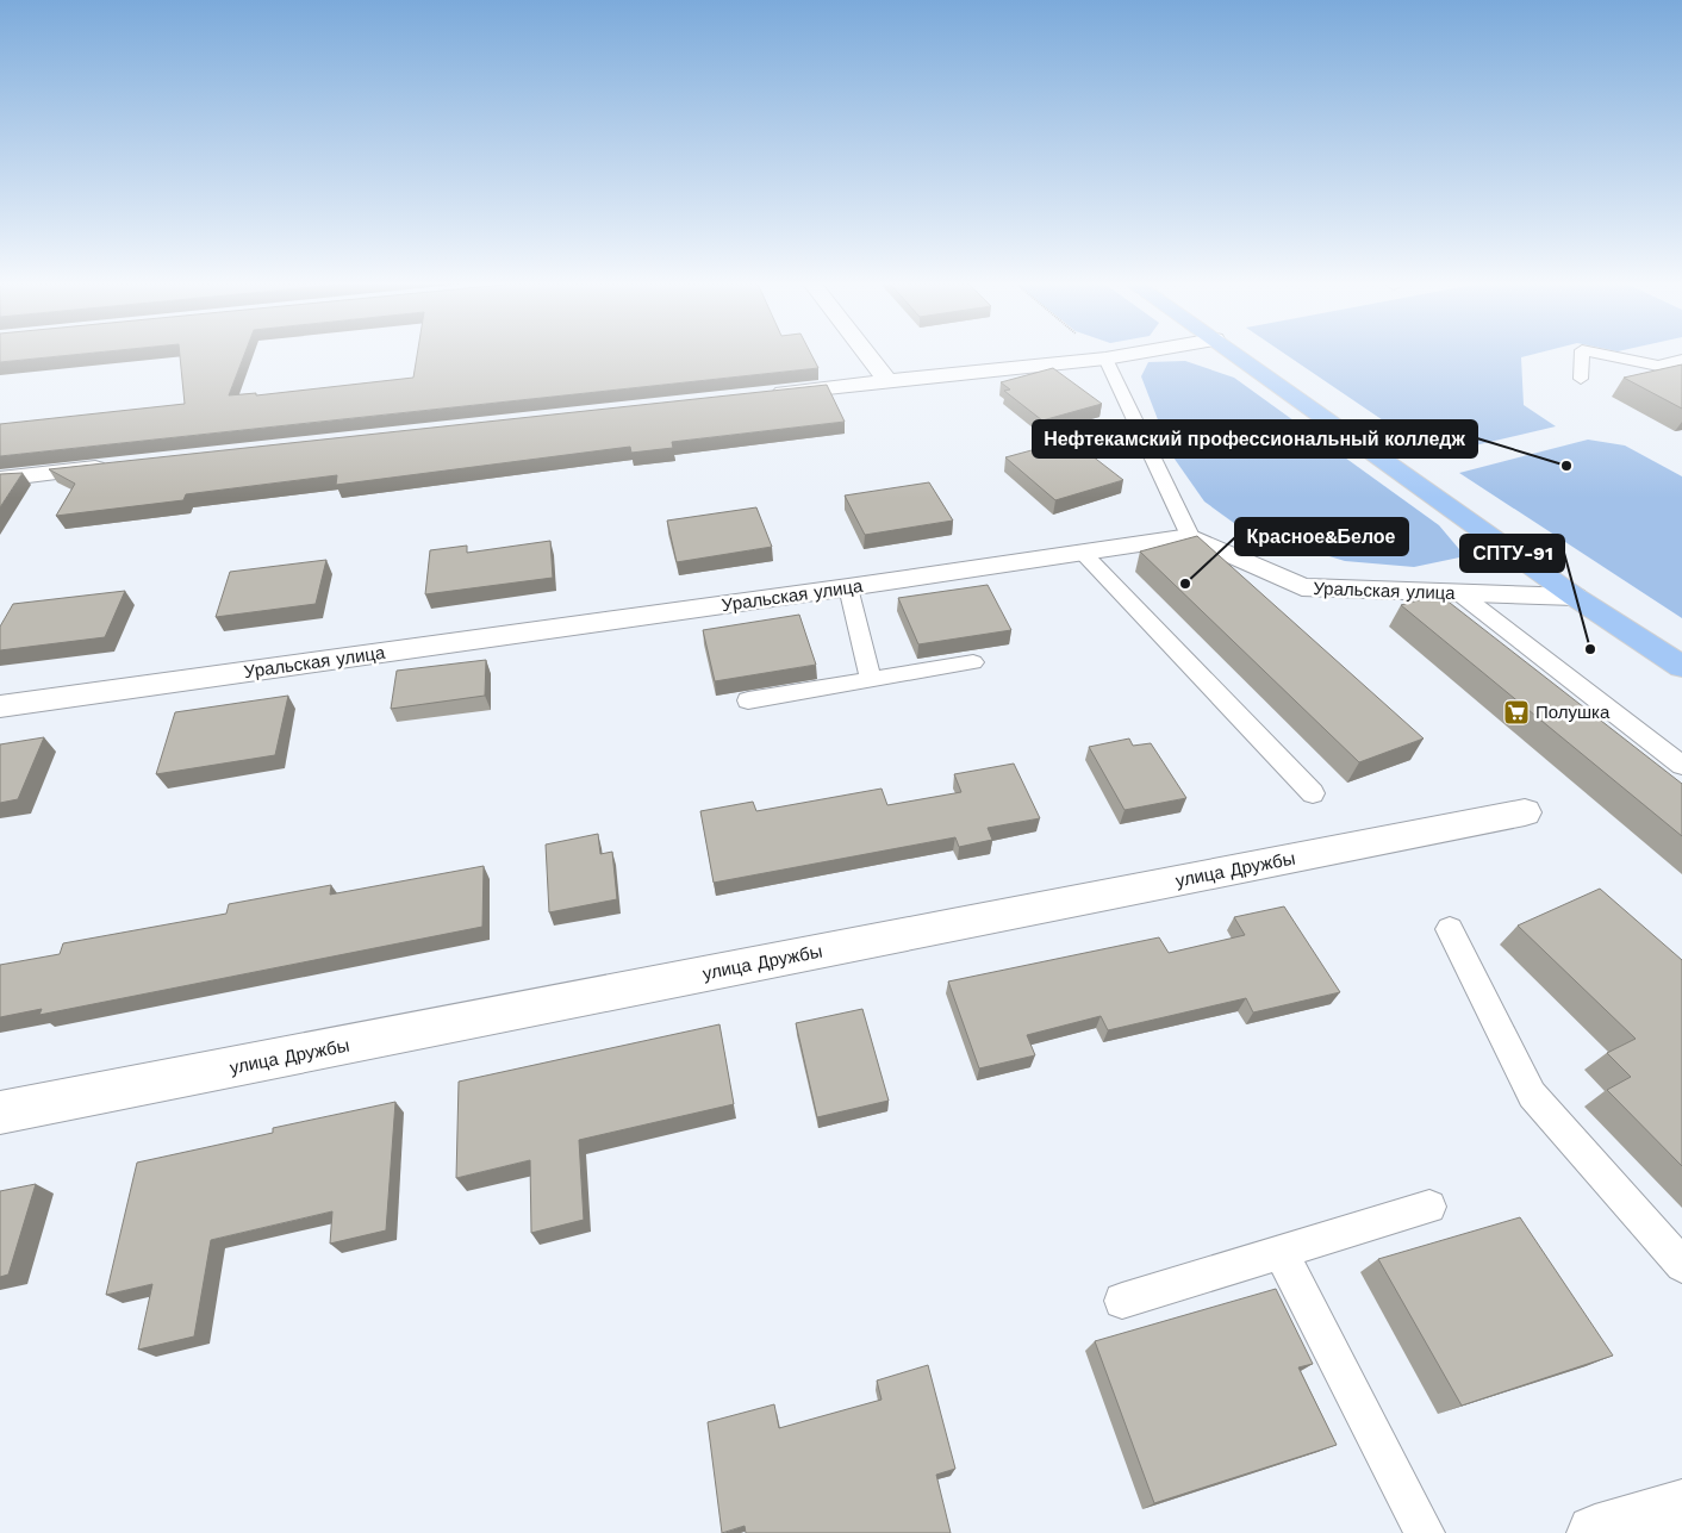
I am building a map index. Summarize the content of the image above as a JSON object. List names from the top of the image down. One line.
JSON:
{"streets":{"street":["Уральская улица","улица Дружбы"]},"places":{"other":["Нефтекамский профессиональный колледж","Красное&Белое","СПТУ-91"],"supermarket":["Полушка"]}}
